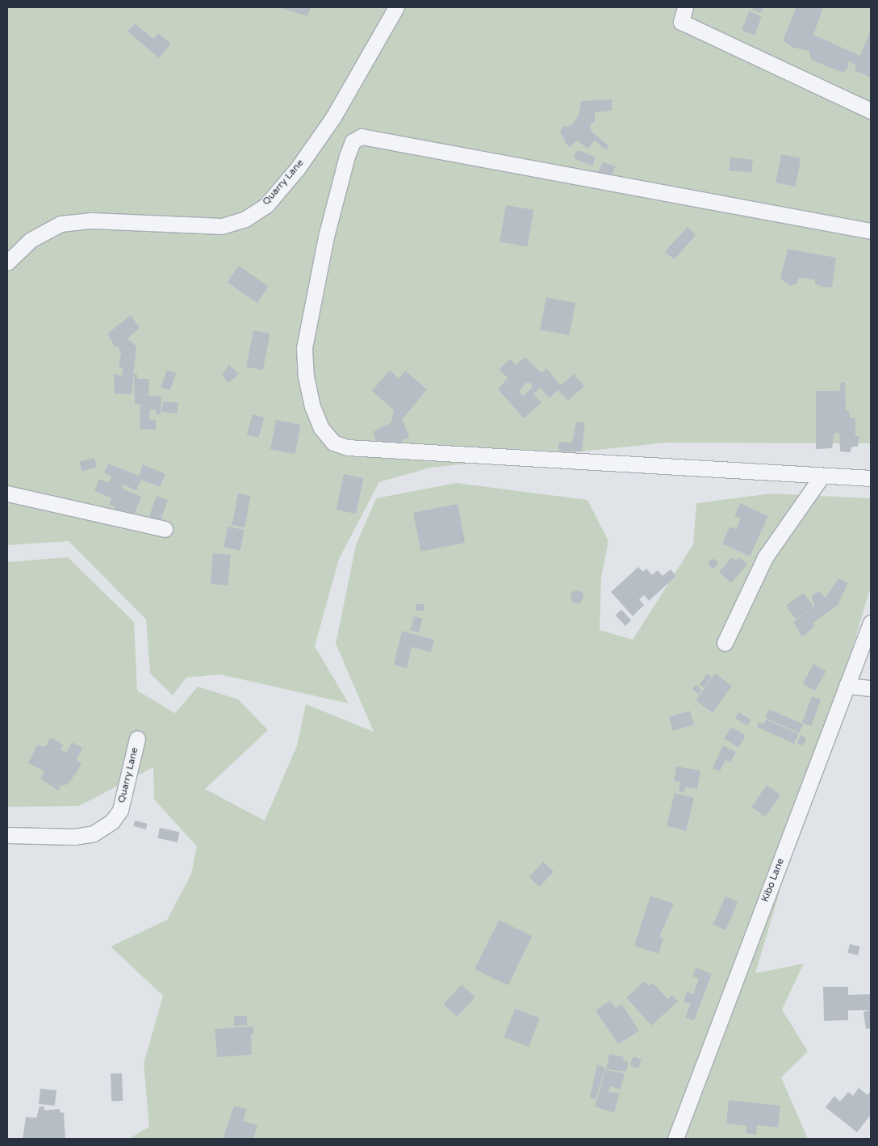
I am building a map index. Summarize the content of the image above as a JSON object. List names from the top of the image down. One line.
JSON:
{"streets":{"street":["Quarry Lane","Kibo Lane"]}}
